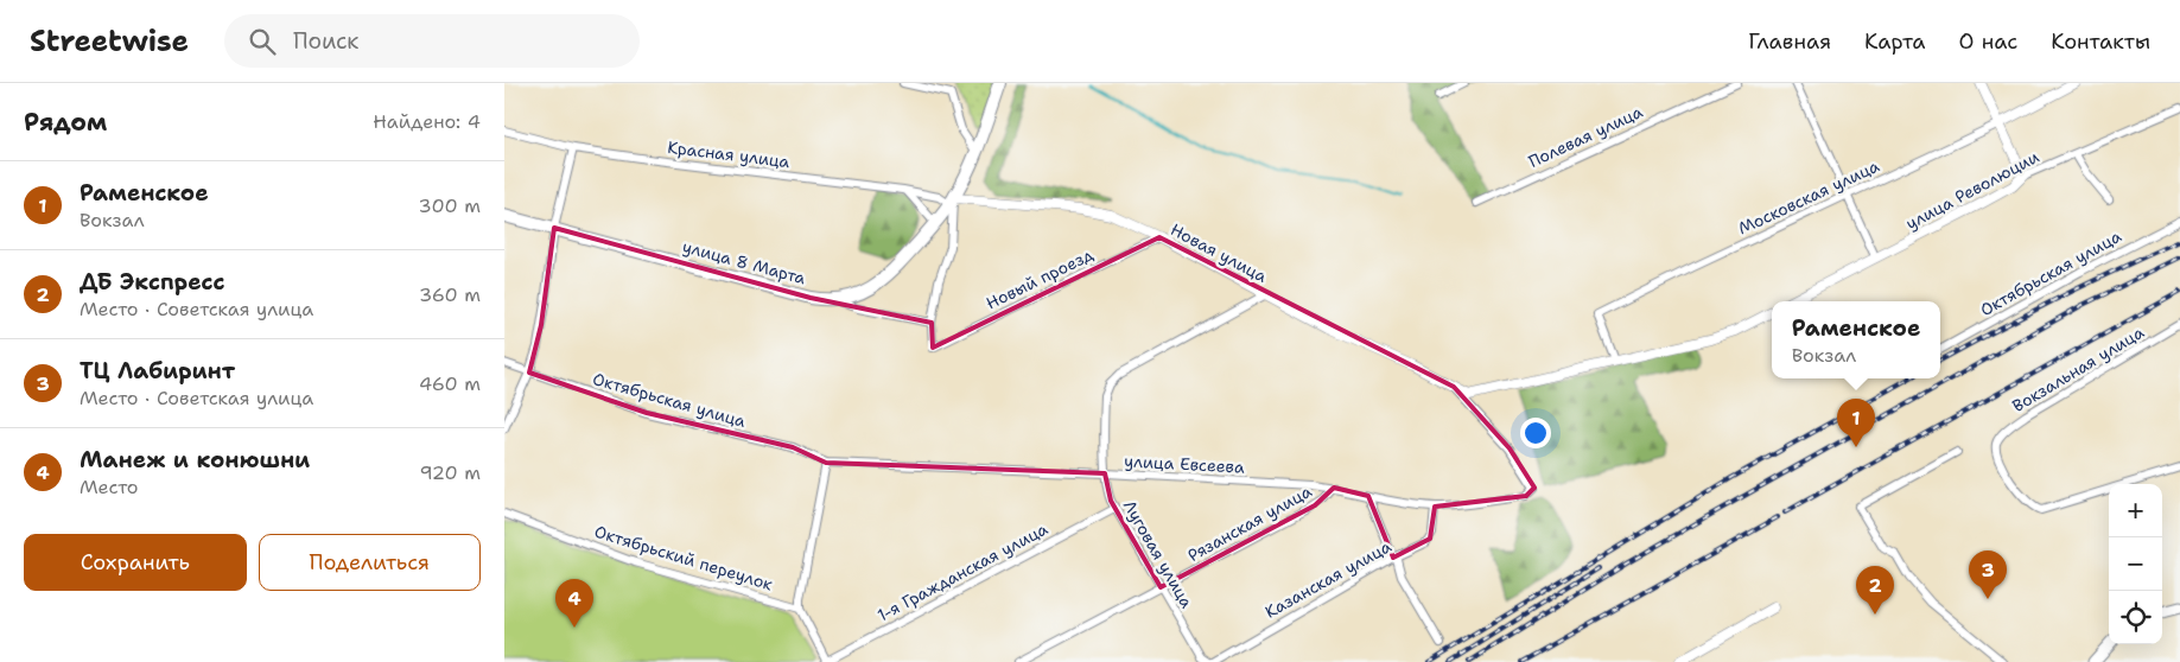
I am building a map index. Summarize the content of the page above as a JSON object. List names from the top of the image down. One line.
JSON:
{"streets":{"main road":["улица 8 Марта"],"street":["Полевая улица","Красная улица","улица Революции","Московская улица","Новая улица","Октябрьская улица","Новый проезд","Вокзальная улица","улица Евсеева","Рязанская улица","Луговая улица","Октябрьский переулок","1-я Гражданская улица","Казанская улица"]},"crossings":[["Красная улица","Новая улица"],["Красная улица","улица 8 Марта"],["Новая улица","улица 8 Марта"],["Новая улица","Новый проезд"],["Новая улица","улица Евсеева"],["Новая улица","Луговая улица"],["Октябрьская улица","улица Евсеева"],["улица Евсеева","Рязанская улица"],["улица Евсеева","Луговая улица"],["улица Евсеева","Казанская улица"],["Рязанская улица","Луговая улица"],["Луговая улица","1-я Гражданская улица"],["Луговая улица","Казанская улица"]],"page":{"header":"Streetwise","search":"Поиск","nav":["Главная","Карта","О нас","Контакты"],"heading":["Рядом","Найдено: 4"],"list":[{"mark":"1","name":"Раменское","note":"Вокзал","value":"300 m"},{"mark":"2","name":"ДБ Экспресс","note":"Место · Советская улица","value":"360 m"},{"mark":"3","name":"ТЦ Лабиринт","note":"Место · Советская улица","value":"460 m"},{"mark":"4","name":"Манеж и конюшни","note":"Место","value":"920 m"}],"popup":["Раменское","Вокзал"],"pins":["1","3","2","4"],"map_buttons":["+","−"],"buttons":["Сохранить","Поделиться"]}}
